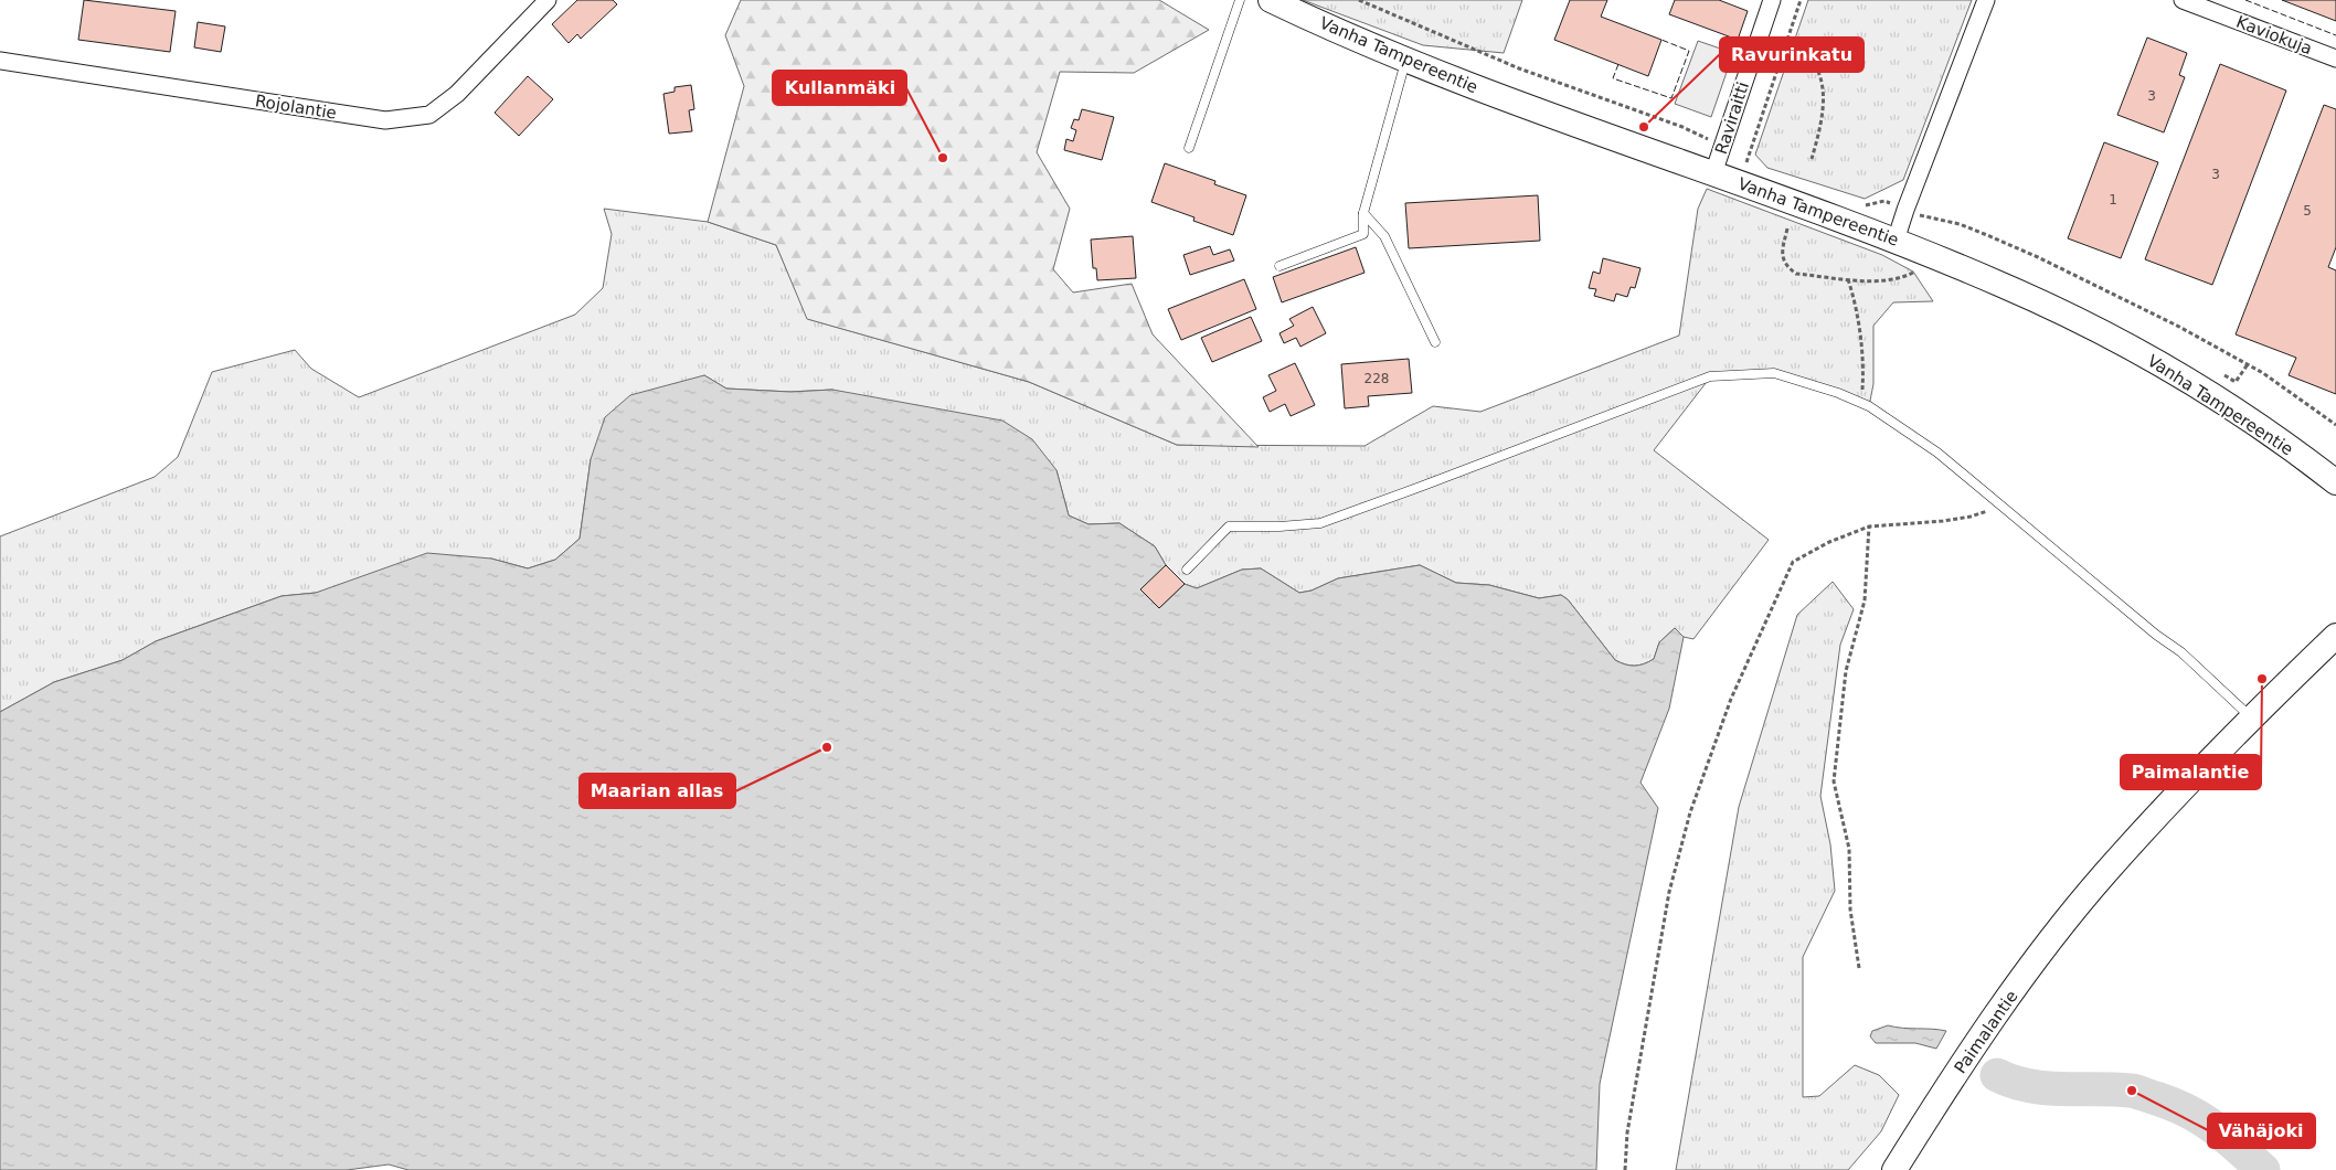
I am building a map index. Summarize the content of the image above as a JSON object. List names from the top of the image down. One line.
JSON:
{"streets":{"main road":["Vanha Tampereentie","Paimalantie"],"street":["Kaviokuja","Rojolantie","Raviraitti"]},"crossings":[["Vanha Tampereentie","Raviraitti"]],"places":["Ravurinkatu","Kullanmäki","Paimalantie","Maarian allas","Vähäjoki"],"house_numbers":["3","3","1","5","228"]}
